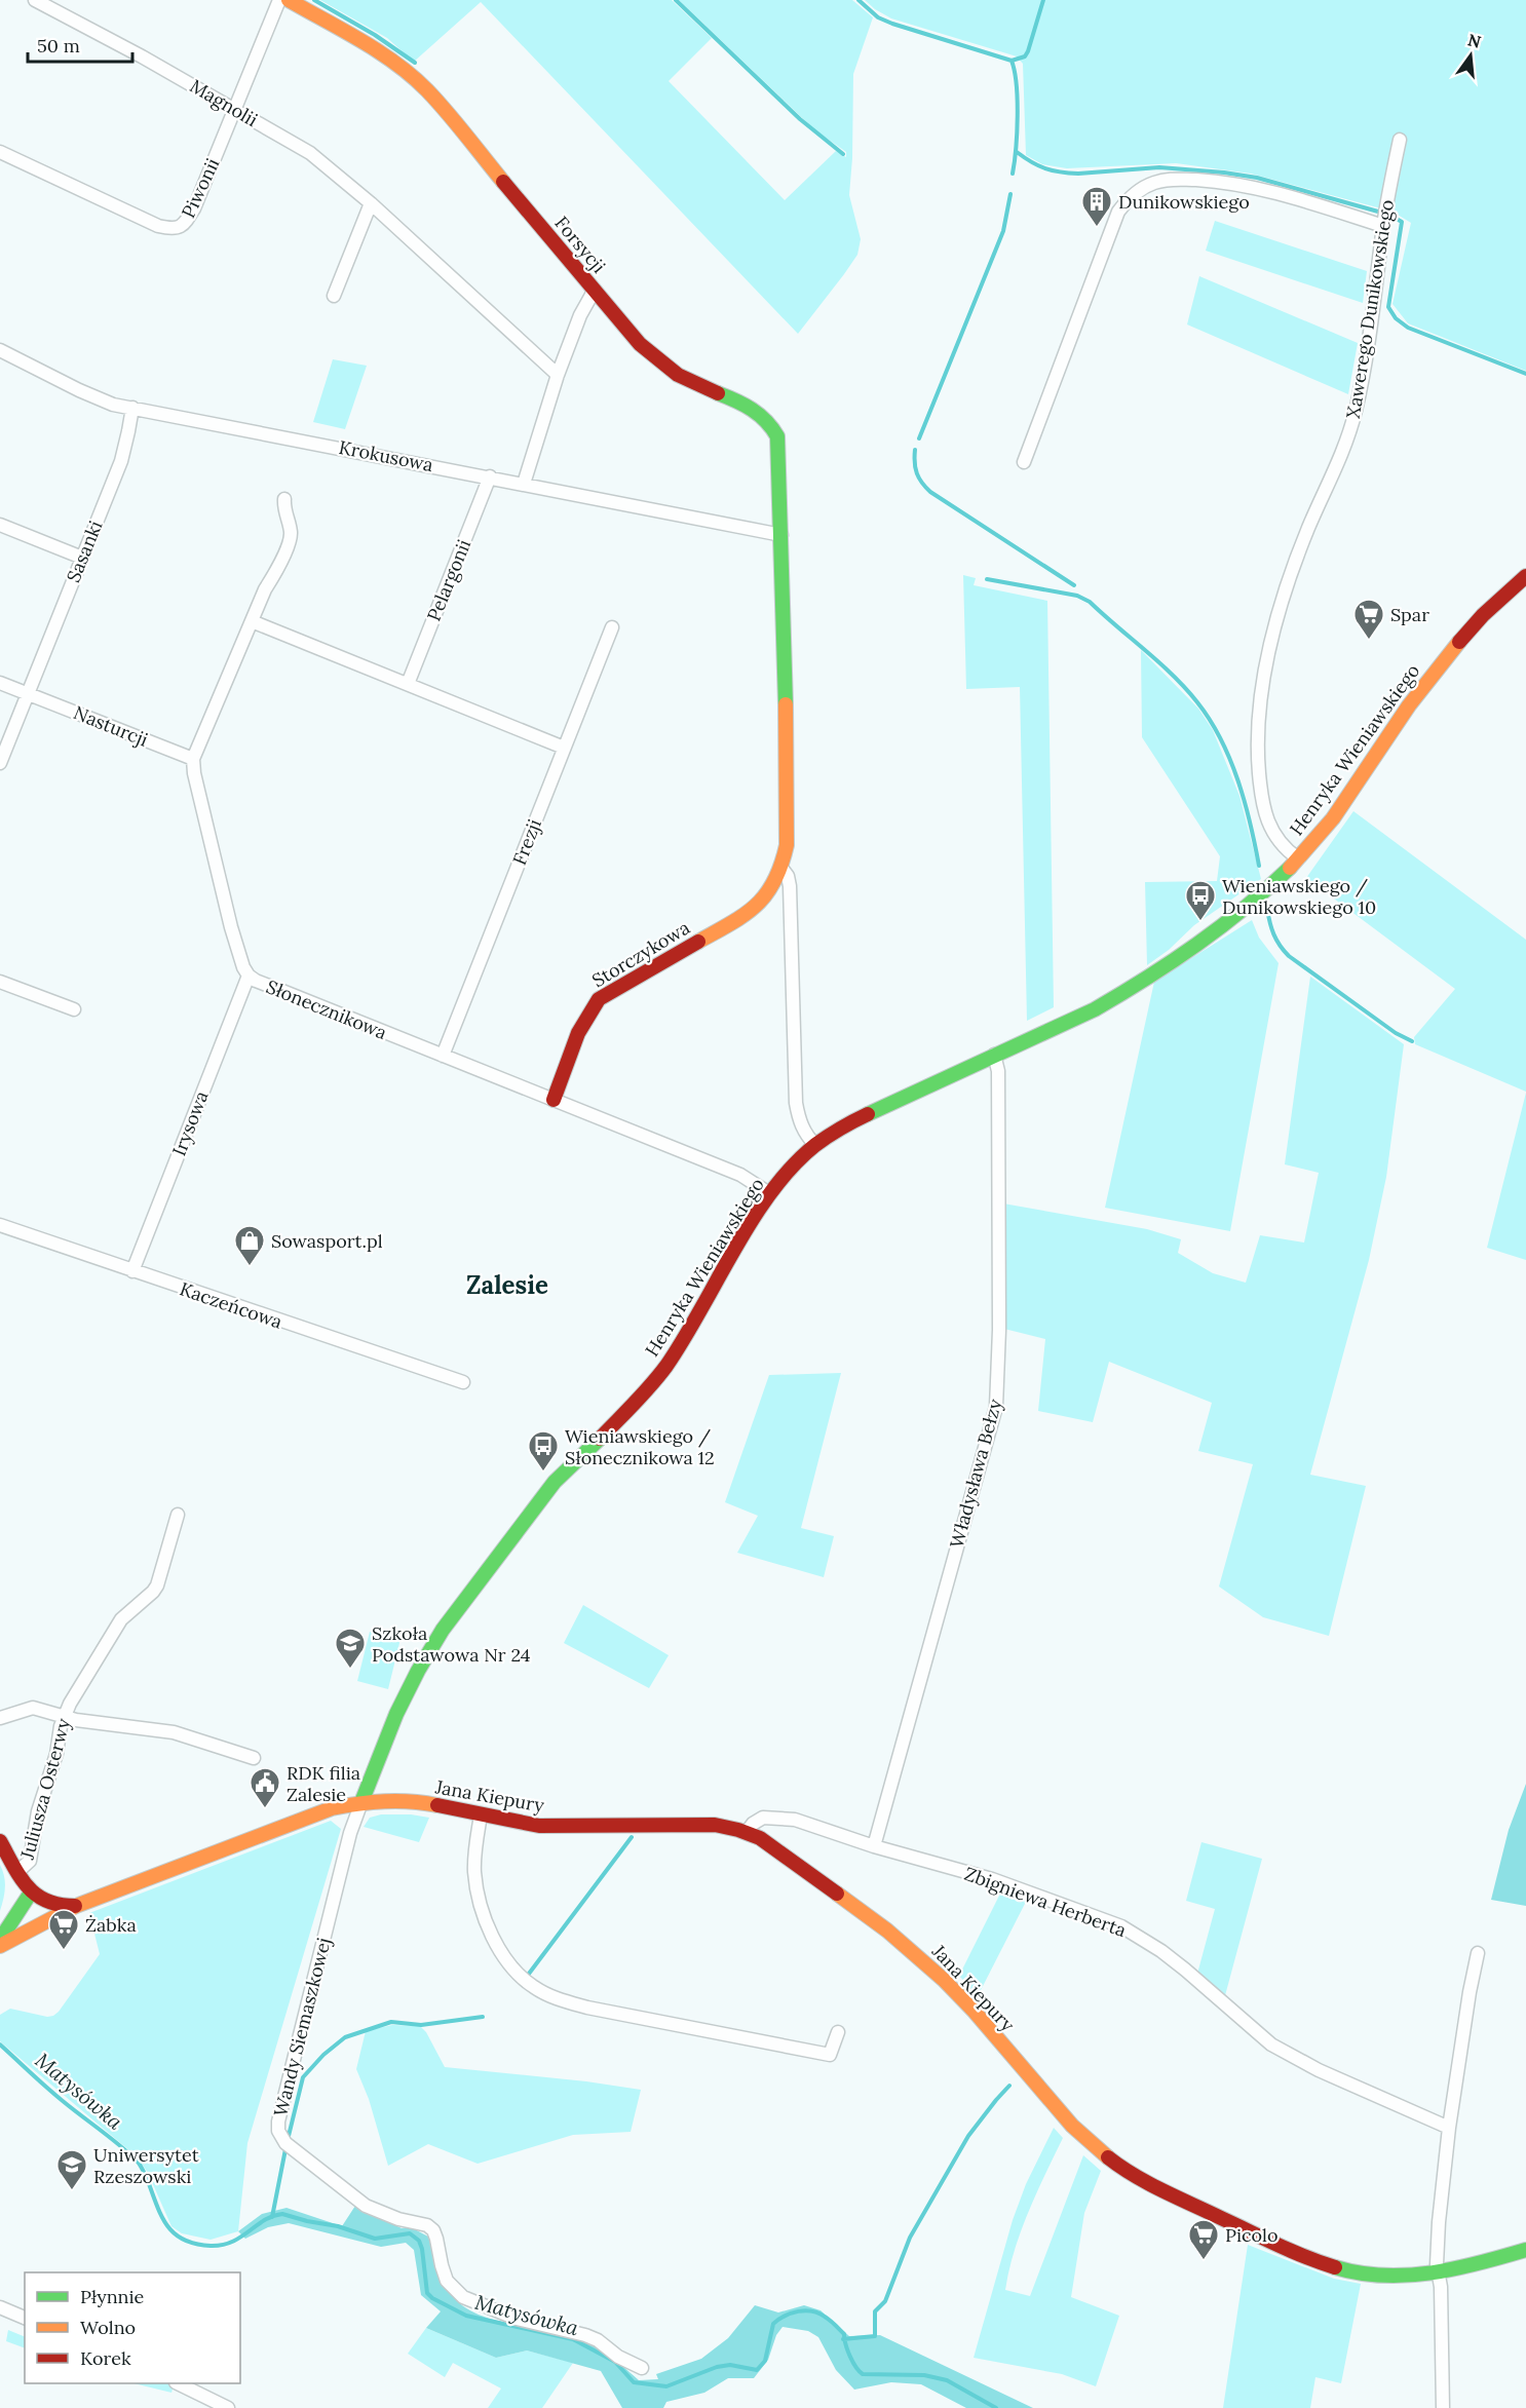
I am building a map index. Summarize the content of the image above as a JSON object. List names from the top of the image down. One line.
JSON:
{"streets":{"street":["Magnolii","Piwonii","Forsycji","Xawerego Dunikowskiego","Krokusowa","Sasanki","Pelargonii","Nasturcji","Henryka Wieniawskiego","Frezji","Storczykowa","Słonecznikowa","Irysowa","Kaczeńcowa","Władysława Bełzy","Juliusza Osterwy","Jana Kiepury","Zbigniewa Herberta","Wandy Siemaszkowej"]},"crossings":[["Magnolii","Piwonii"],["Forsycji","Krokusowa"],["Forsycji","Storczykowa"],["Xawerego Dunikowskiego","Henryka Wieniawskiego"],["Krokusowa","Sasanki"],["Krokusowa","Pelargonii"],["Krokusowa","Storczykowa"],["Sasanki","Nasturcji"],["Nasturcji","Słonecznikowa"],["Henryka Wieniawskiego","Storczykowa"],["Henryka Wieniawskiego","Słonecznikowa"],["Henryka Wieniawskiego","Władysława Bełzy"],["Henryka Wieniawskiego","Jana Kiepury"],["Henryka Wieniawskiego","Wandy Siemaszkowej"],["Frezji","Słonecznikowa"],["Storczykowa","Słonecznikowa"],["Słonecznikowa","Irysowa"],["Irysowa","Kaczeńcowa"],["Władysława Bełzy","Zbigniewa Herberta"],["Jana Kiepury","Zbigniewa Herberta"],["Jana Kiepury","Wandy Siemaszkowej"]],"districts":["Zalesie"],"water":["Matysówka"],"places":{"building":["Dunikowskiego"],"supermarket":["Spar","Żabka","Picolo"],"bus stop":["Wieniawskiego / Dunikowskiego 10","Wieniawskiego / Słonecznikowa 12"],"shop":["Sowasport.pl"],"school or university":["Szkoła Podstawowa Nr 24","Uniwersytet Rzeszowski"],"public building":["RDK filia Zalesie"]},"legend":["Płynnie","Wolno","Korek"],"scale_bar":"50 m","north":"top"}
